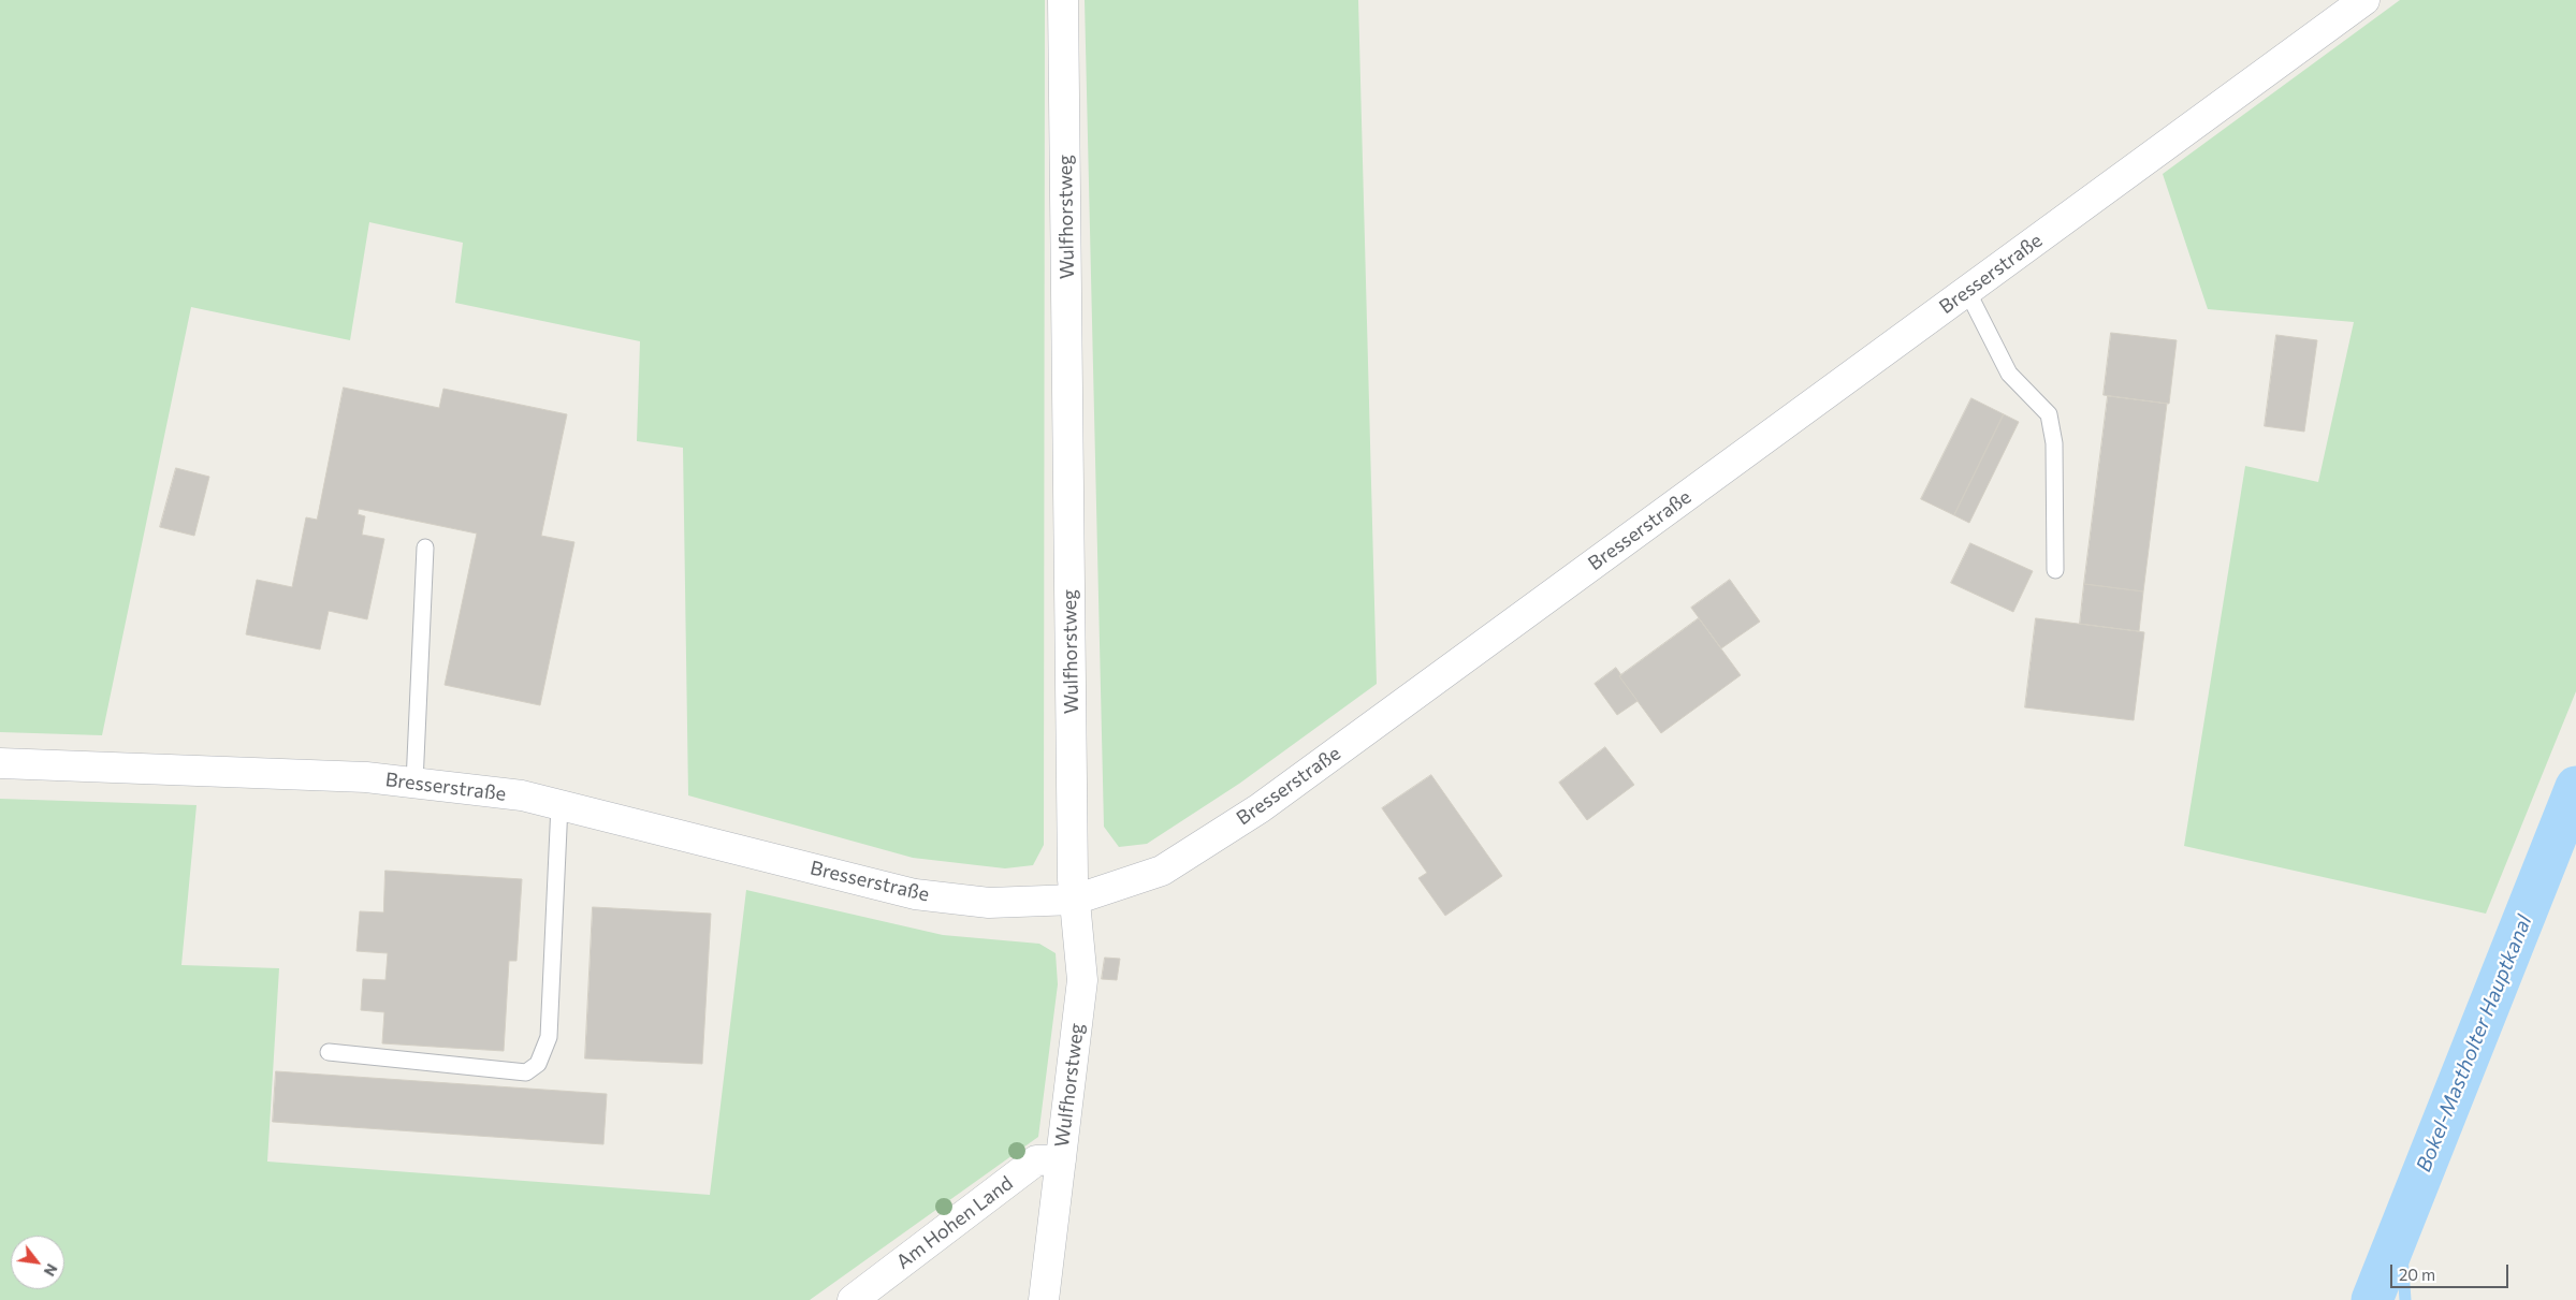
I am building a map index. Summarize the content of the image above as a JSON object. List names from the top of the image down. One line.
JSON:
{"streets":{"street":["Wulfhorstweg","Bresserstraße","Am Hohen Land"]},"crossings":[["Wulfhorstweg","Bresserstraße"],["Wulfhorstweg","Am Hohen Land"]],"water":["Bokel-Mastholter Hauptkanal"],"scale_bar":"20 m","north":"bottom right"}
